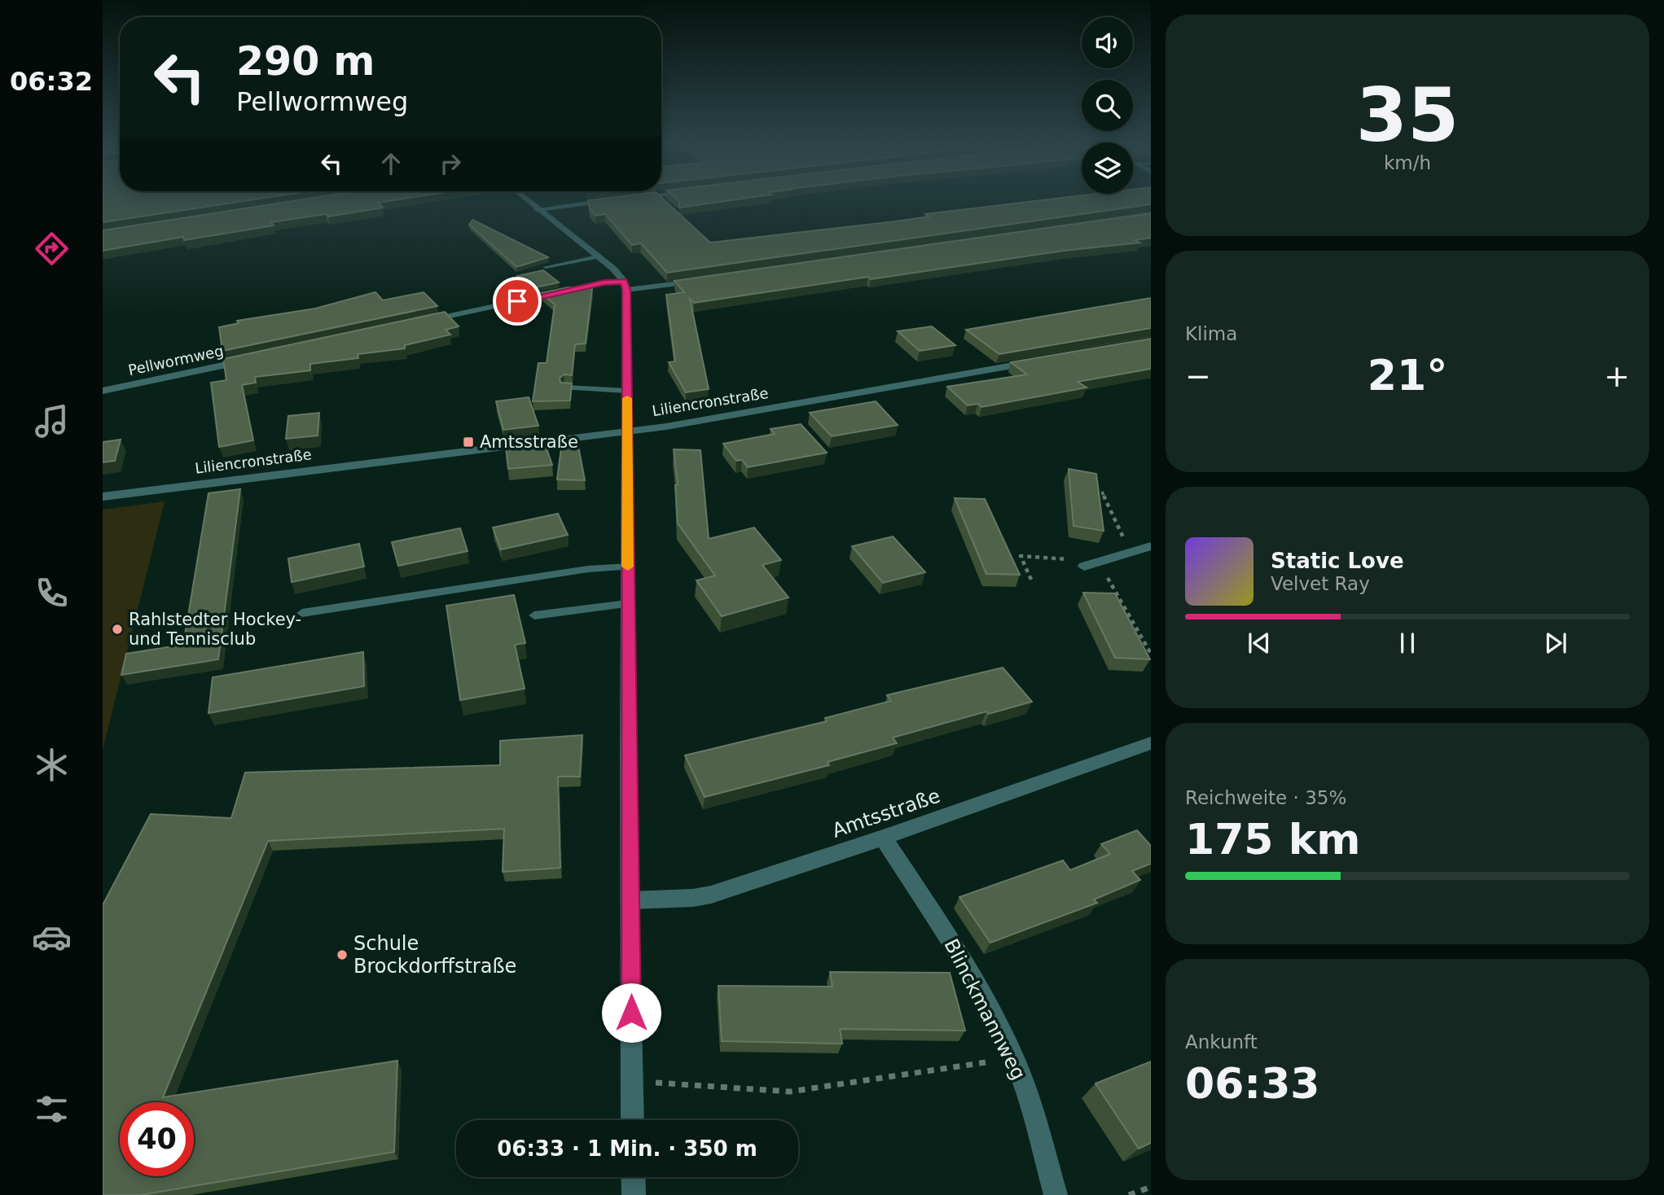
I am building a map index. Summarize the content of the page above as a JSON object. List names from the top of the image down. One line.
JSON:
{"streets":{"street":["Pellwormweg","Liliencronstraße","Amtsstraße","Blinckmannweg"]},"crossings":[["Amtsstraße","Blinckmannweg"]],"places":{"transit":["Amtsstraße"],"other":["Rahlstedter Hockey- und Tennisclub","Schule Brockdorffstraße"]},"page":{"tabs":"06:32","tile":[["35","km/h"],"Klima",["Reichweite · 35%","175 km"],["Ankunft","06:33"]],"turn":["290 m","Pellwormweg"],"heat":["−","21°","+"],"song":["Static Love","Velvet Ray"],"limit":"40","trip":"06:33 · 1 Min. · 350 m"}}
